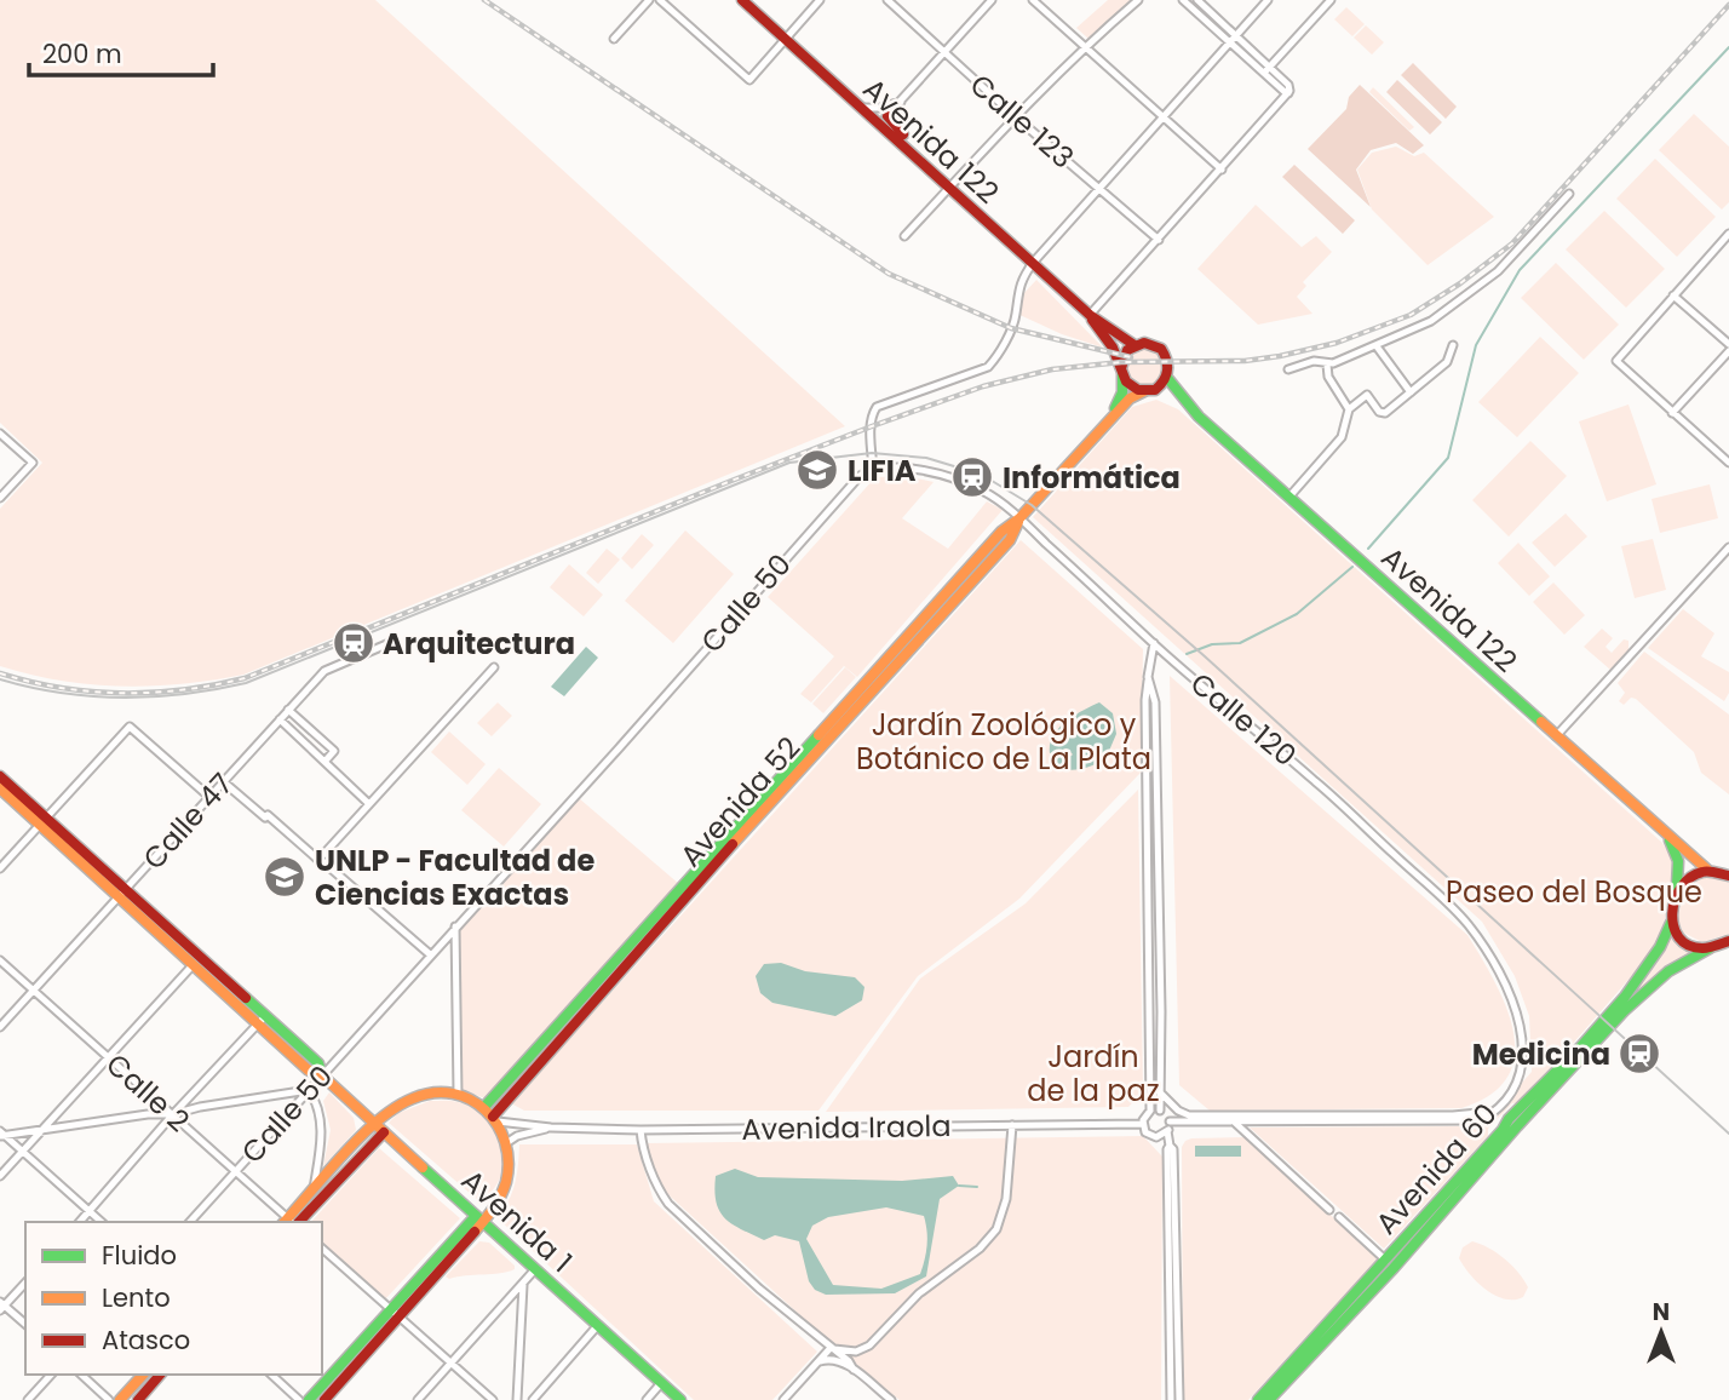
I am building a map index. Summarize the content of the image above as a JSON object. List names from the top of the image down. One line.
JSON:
{"streets":{"main road":["Avenida 122","Avenida 52","Avenida 60","Avenida 1"],"street":["Calle 123","Calle 50","Calle 120","Calle 47","Calle 2","Avenida Iraola"]},"crossings":[["Avenida 122","Avenida 52"],["Calle 50","Calle 120"],["Calle 50","Calle 2"],["Calle 50","Avenida 1"],["Calle 120","Avenida 52"],["Avenida 52","Avenida Iraola"],["Calle 47","Calle 2"],["Calle 47","Avenida 1"]],"parks":["Jardín Zoológico y Botánico de La Plata","Paseo del Bosque","Jardín de la paz"],"places":{"school or university":["LIFIA","UNLP - Facultad de Ciencias Exactas"],"station":["Informática","Arquitectura","Medicina"]},"legend":["Fluido","Lento","Atasco"],"scale_bar":"200 m","north":"top"}
